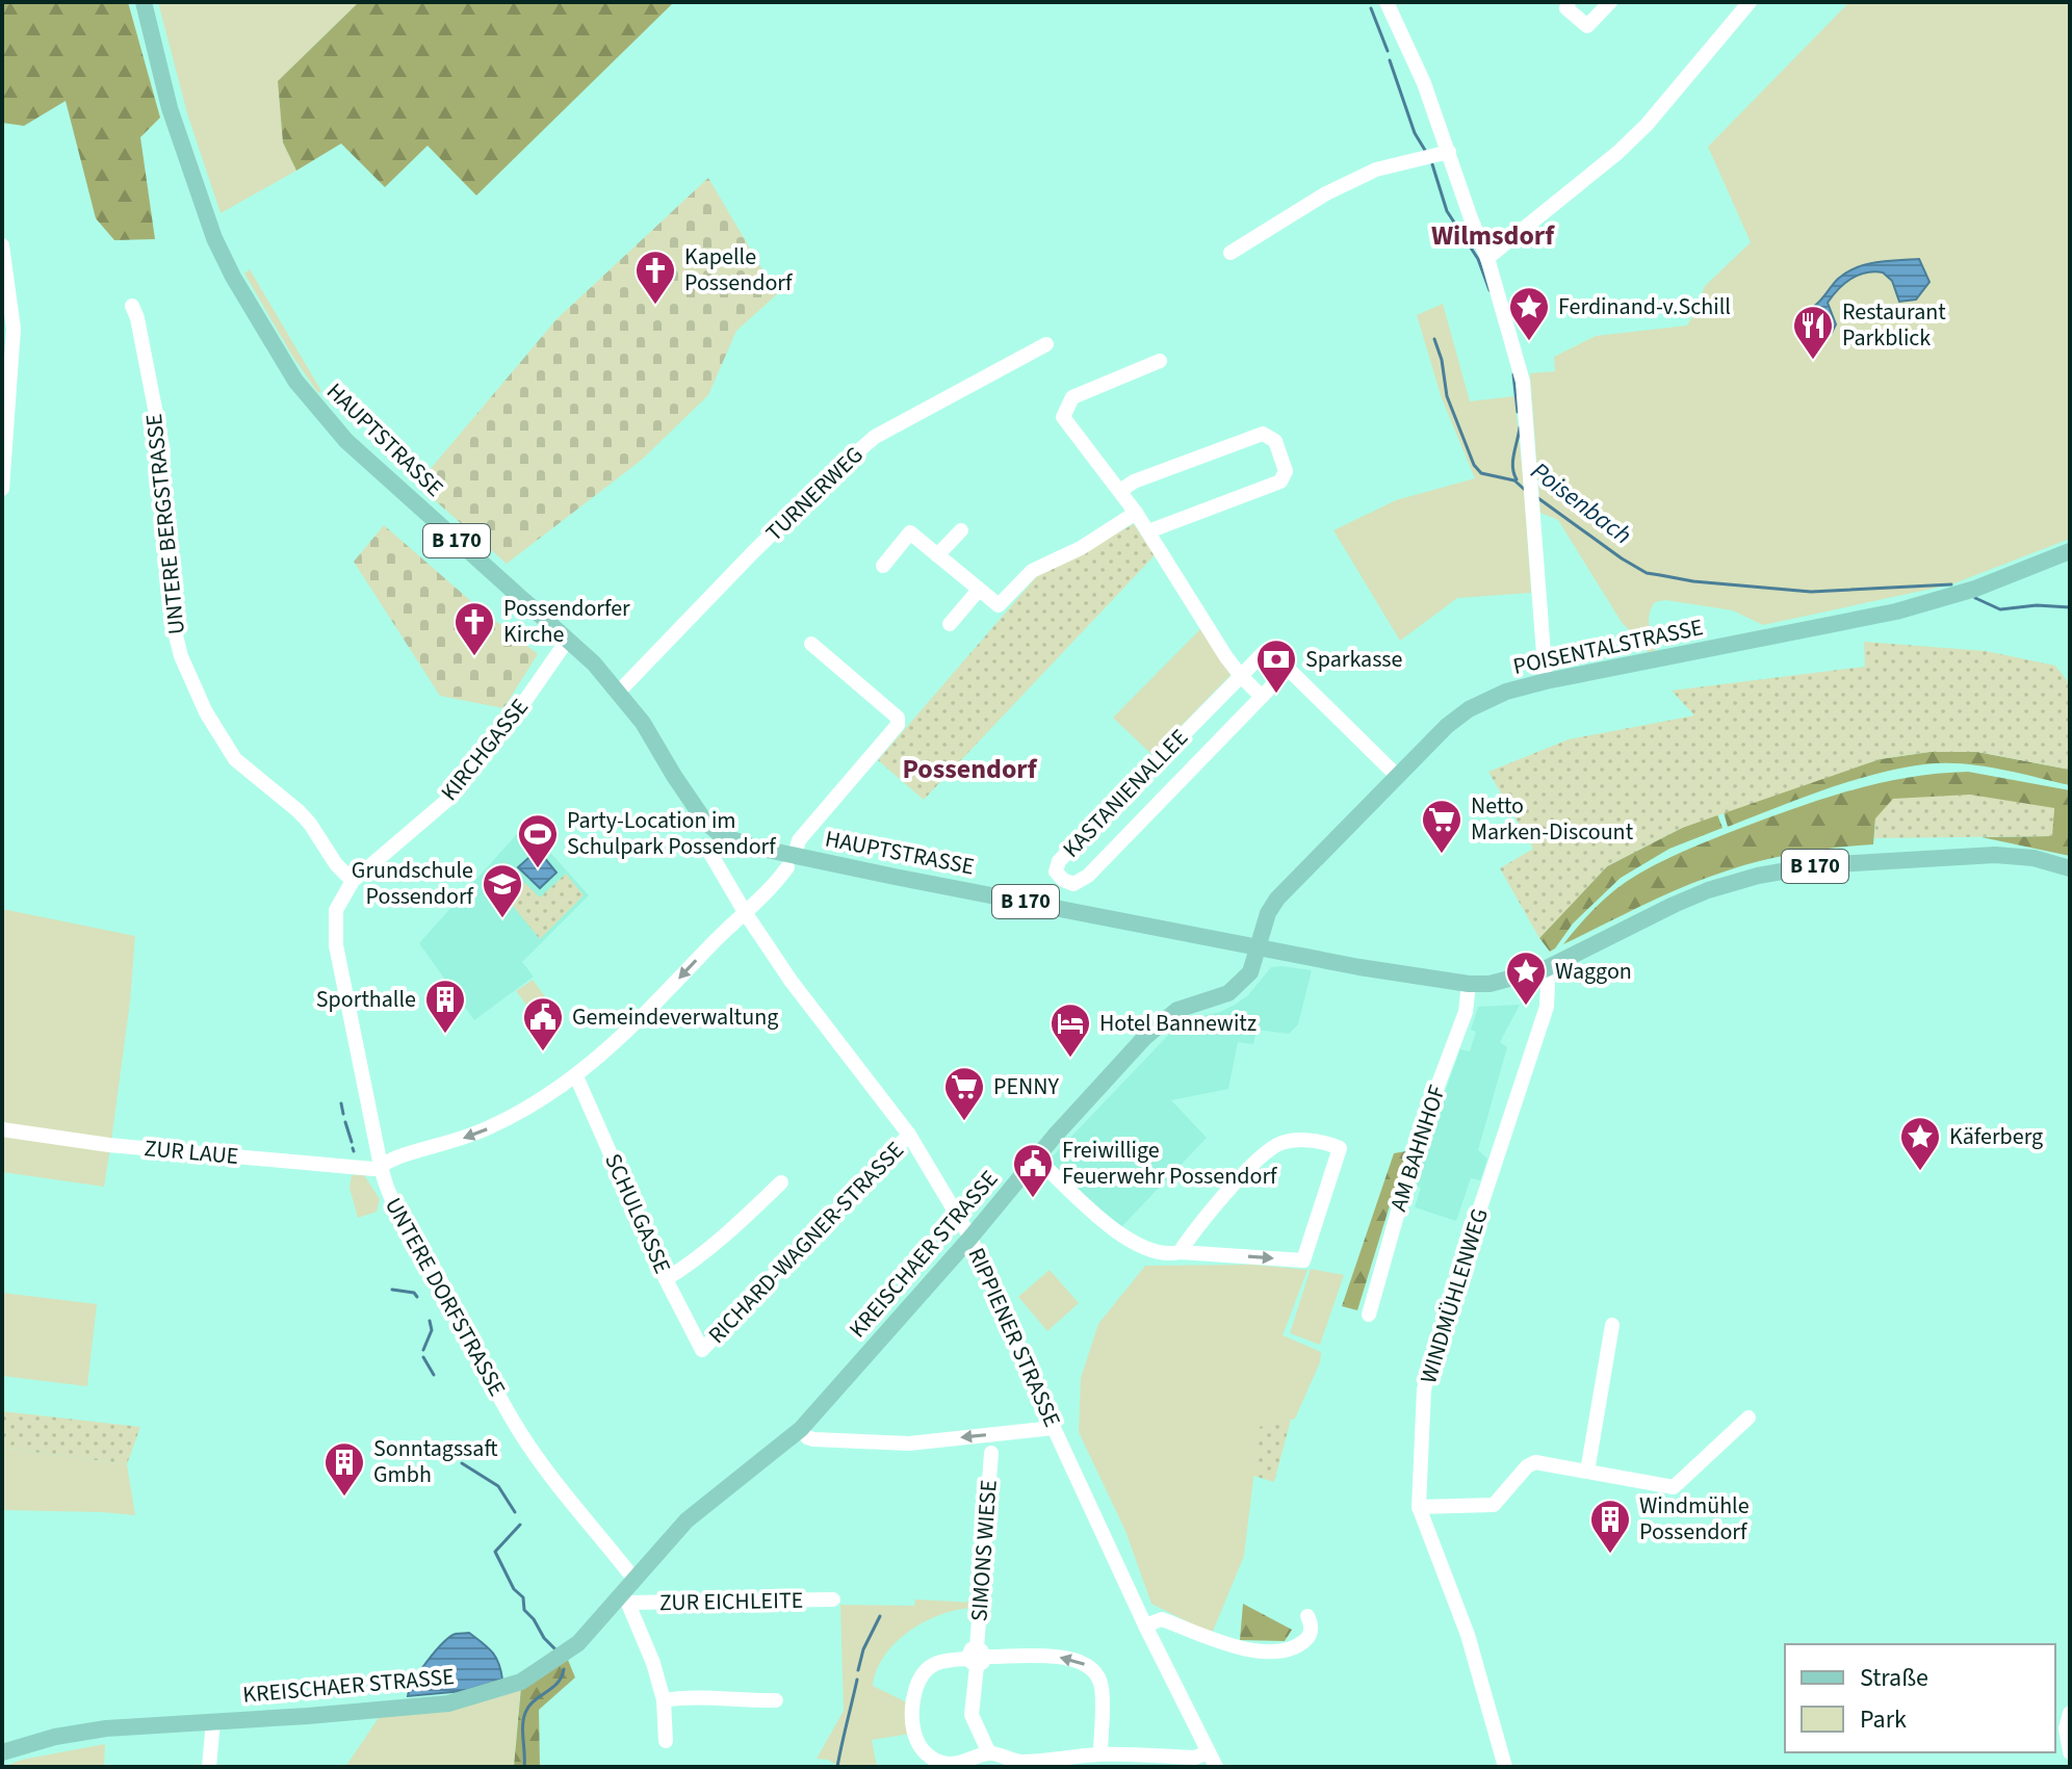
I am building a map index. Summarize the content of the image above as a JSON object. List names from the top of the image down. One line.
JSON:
{"streets":{"main road":["HAUPTSTRASSE","B 170","POISENTALSTRASSE","KREISCHAER STRASSE"],"street":["TURNERWEG","UNTERE BERGSTRASSE","KIRCHGASSE","KASTANIENALLEE","AM BAHNHOF","ZUR LAUE","SCHULGASSE","RICHARD-WAGNER-STRASSE","WINDMÜHLENWEG","UNTERE DORFSTRASSE","RIPPIENER STRASSE","SIMONS WIESE","ZUR EICHLEITE"]},"crossings":[["HAUPTSTRASSE","TURNERWEG"],["HAUPTSTRASSE","POISENTALSTRASSE"],["HAUPTSTRASSE","KIRCHGASSE"],["HAUPTSTRASSE","AM BAHNHOF"],["HAUPTSTRASSE","KREISCHAER STRASSE"],["HAUPTSTRASSE","WINDMÜHLENWEG"],["UNTERE BERGSTRASSE","KIRCHGASSE"],["UNTERE BERGSTRASSE","UNTERE DORFSTRASSE"],["POISENTALSTRASSE","KREISCHAER STRASSE"],["KIRCHGASSE","UNTERE DORFSTRASSE"],["ZUR LAUE","UNTERE DORFSTRASSE"],["SCHULGASSE","RICHARD-WAGNER-STRASSE"],["RICHARD-WAGNER-STRASSE","RIPPIENER STRASSE"],["KREISCHAER STRASSE","UNTERE DORFSTRASSE"],["KREISCHAER STRASSE","RIPPIENER STRASSE"],["KREISCHAER STRASSE","ZUR EICHLEITE"],["UNTERE DORFSTRASSE","ZUR EICHLEITE"]],"districts":["Wilmsdorf","Possendorf"],"water":["Poisenbach"],"places":{"church":["Kapelle Possendorf","Possendorfer Kirche"],"place":["Ferdinand-v.Schill","Waggon","Käferberg"],"restaurant":["Restaurant Parkblick"],"bank":["Sparkasse"],"supermarket":["Netto Marken-Discount","PENNY"],"sports":["Party-Location im Schulpark Possendorf"],"school or university":["Grundschule Possendorf"],"building":["Sporthalle","Sonntagssaft Gmbh","Windmühle Possendorf"],"public building":["Gemeindeverwaltung","Freiwillige Feuerwehr Possendorf"],"hotel":["Hotel Bannewitz"]},"legend":["Straße","Park"]}
